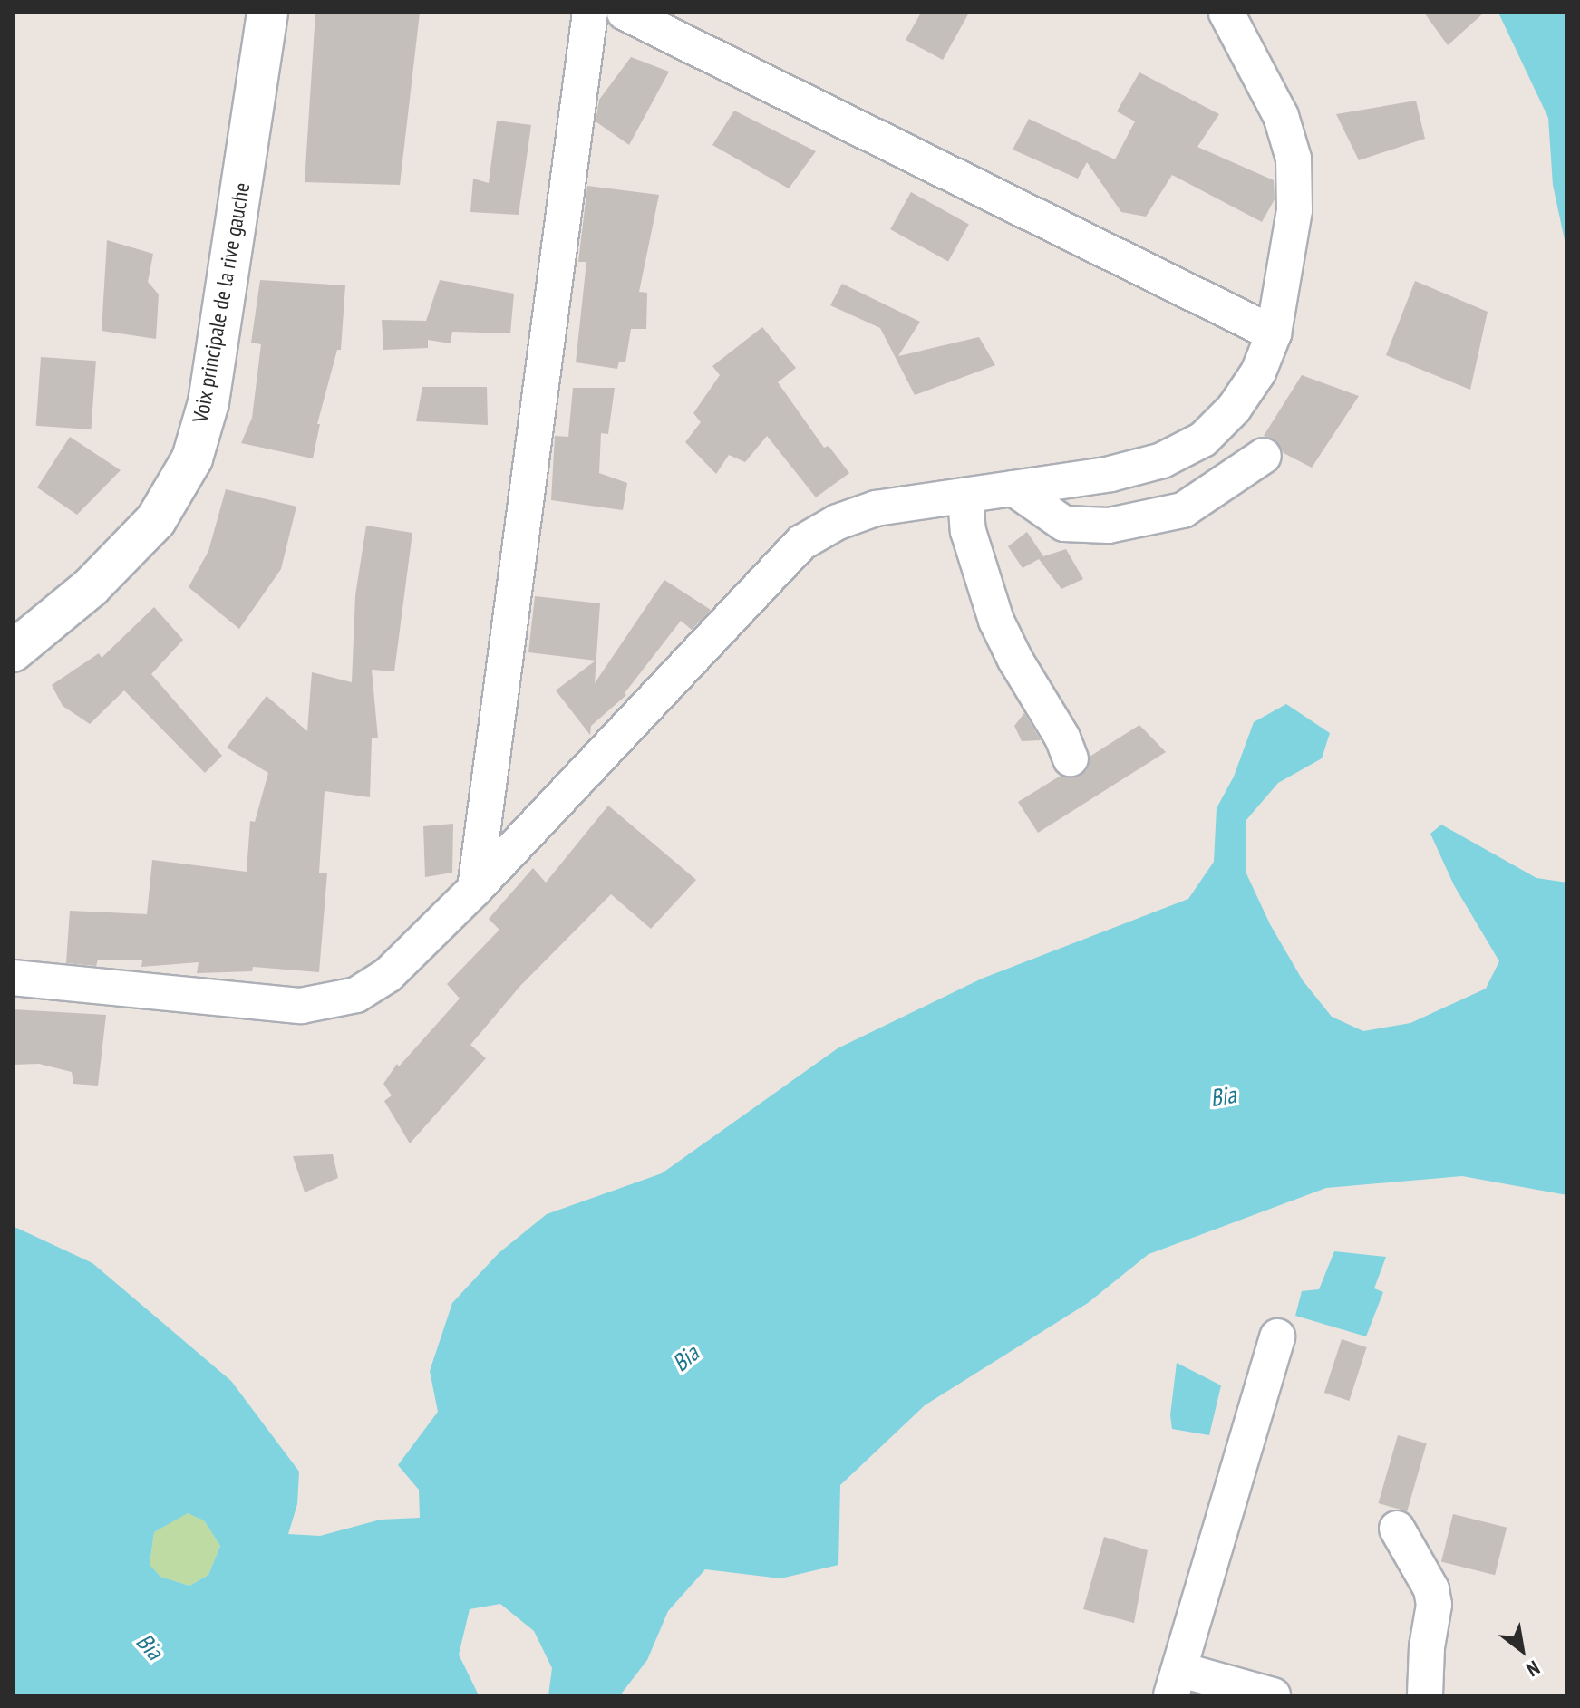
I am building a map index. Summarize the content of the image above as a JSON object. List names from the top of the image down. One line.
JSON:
{"streets":{"street":["Voix principale de la rive gauche"]},"water":["Bia"],"north":"bottom right"}
